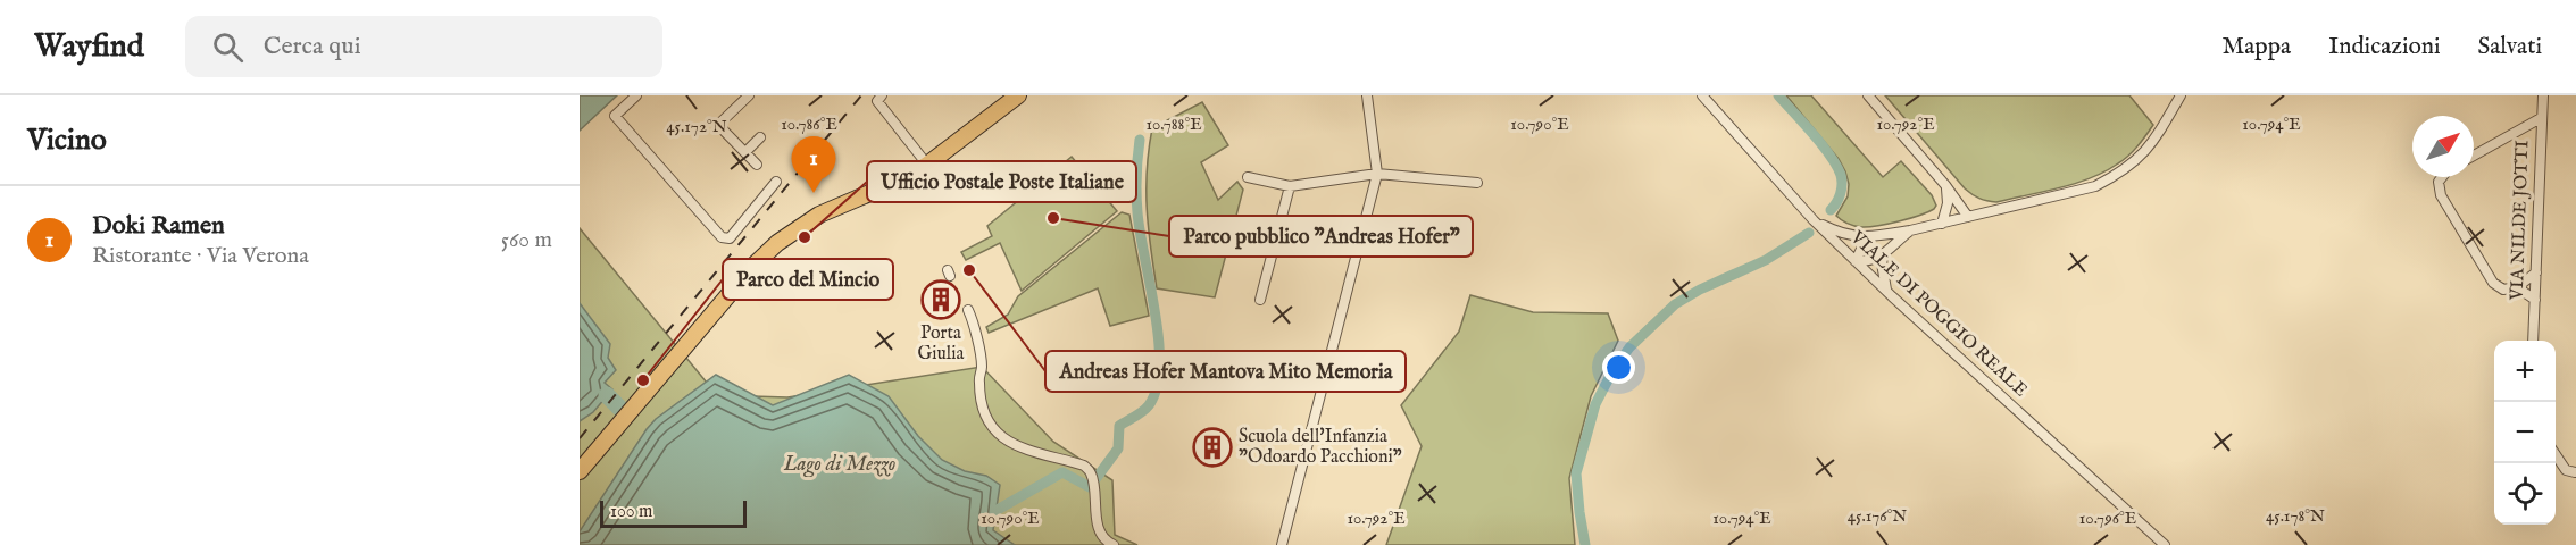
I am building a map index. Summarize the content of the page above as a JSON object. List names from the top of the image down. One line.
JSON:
{"streets":{"street":["VIA NILDE JOTTI","VIALE DI POGGIO REALE"]},"water":["Lago di Mezzo"],"places":{"other":["Parco pubblico \"Andreas Hofer\"","Ufficio Postale Poste Italiane","Andreas Hofer Mantova Mito Memoria","Parco del Mincio"],"building":["Porta Giulia","Scuola dell'Infanzia \"Odoardo Pacchioni\""]},"scale_bar":"100 m","north":"top right","page":{"header":"Wayfind","search":"Cerca qui","nav":["Mappa","Indicazioni","Salvati"],"heading":"Vicino","pins":"1","list":[{"mark":"1","name":"Doki Ramen","note":"Ristorante · Via Verona","value":"560 m"}],"map_buttons":["+","−"],"scale":"100 m"},"coordinates":["10.786°E","10.788°E","10.790°E","10.792°E","10.794°E","45.172°N","45.176°N","45.178°N","10.796°E"]}
